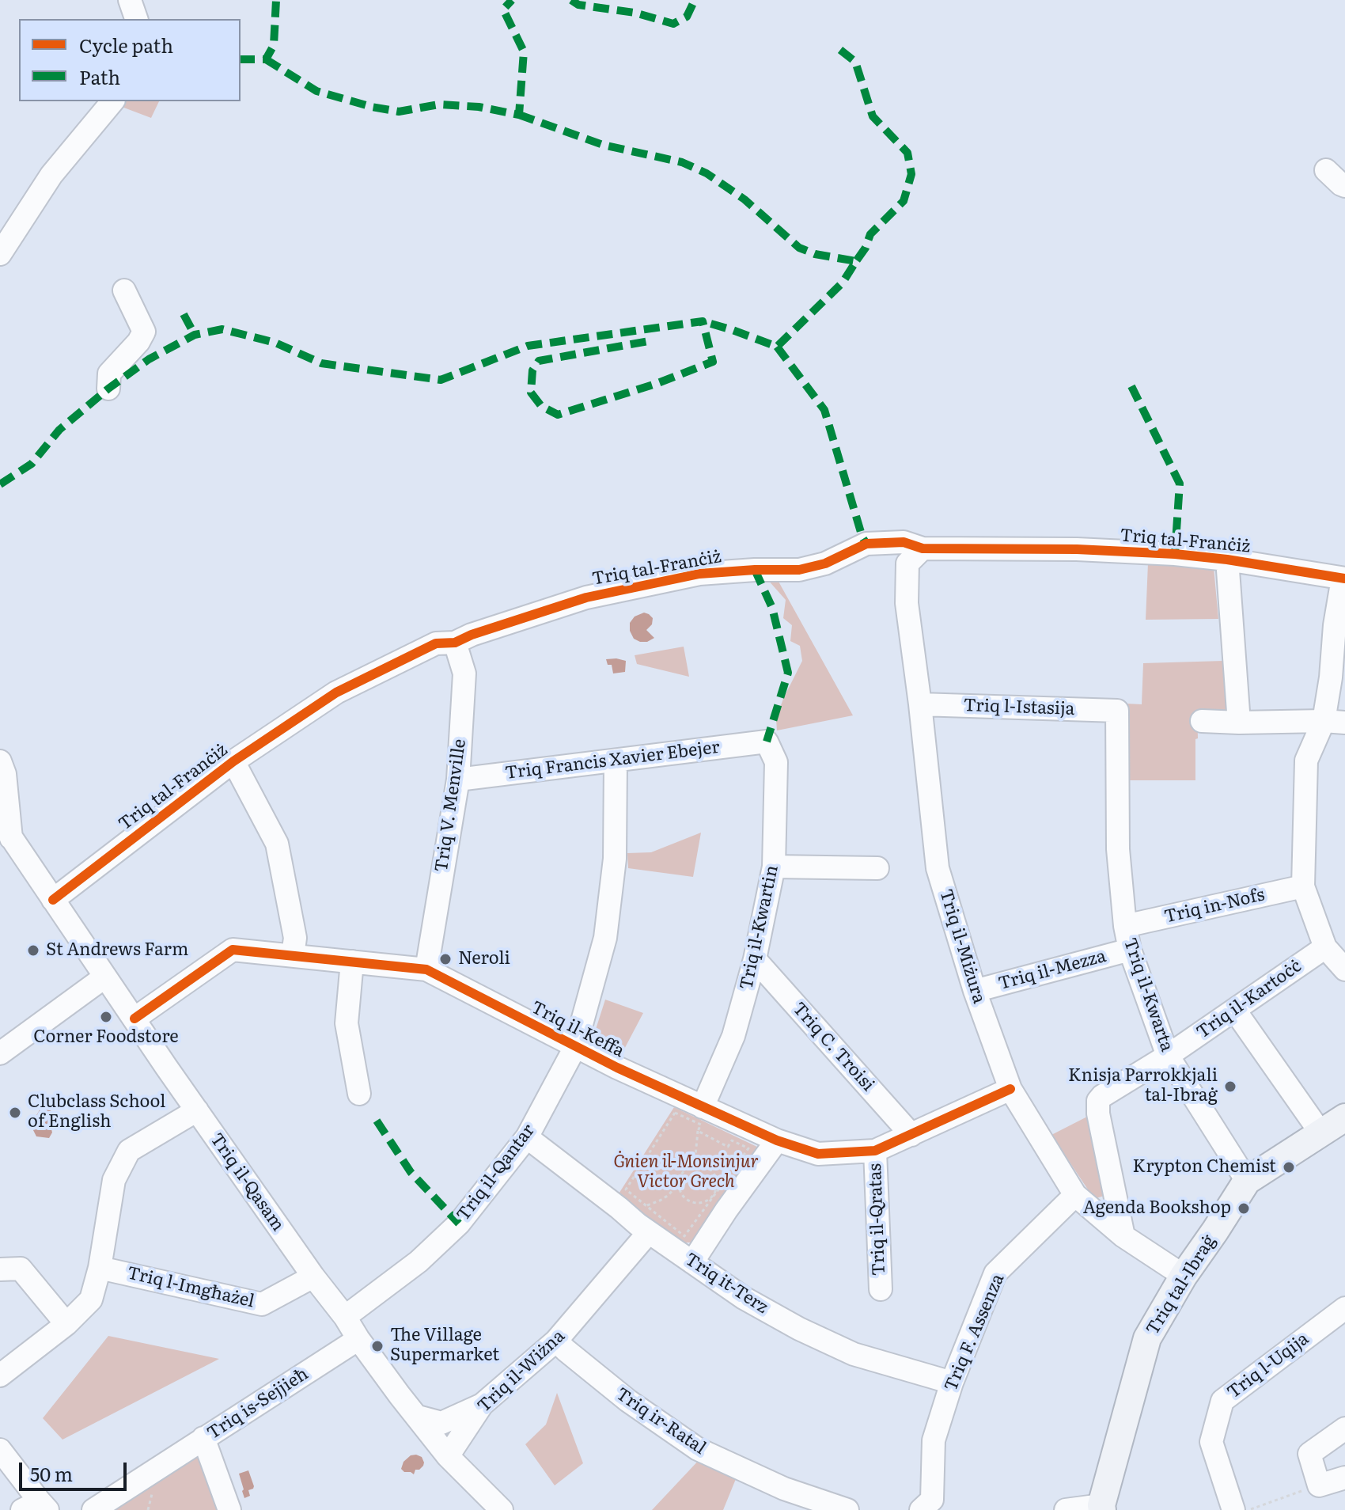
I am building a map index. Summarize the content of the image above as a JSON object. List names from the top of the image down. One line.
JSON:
{"streets":{"main road":["Triq tal-Ibraġ"],"street":["Triq tal-Franċiż","Triq l-Istasija","Triq Francis Xavier Ebejer","Triq V. Menville","Triq in-Nofs","Triq il-Kwartin","Triq il-Miżura","Triq il-Mezza","Triq il-Kwarta","Triq il-Kartoċċ","Triq il-Keffa","Triq C. Troisi","Triq il-Qantar","Triq il-Qasam","Triq il-Qratas","Triq it-Terz","Triq l-Imgħażel","Triq F. Assenza","Triq l-Uqija","Triq il-Wiżna","Triq is-Sejjieħ","Triq ir-Ratal"]},"crossings":[["Triq tal-Franċiż","Triq V. Menville"],["Triq tal-Franċiż","Triq il-Miżura"],["Triq tal-Franċiż","Triq il-Qasam"],["Triq l-Istasija","Triq il-Miżura"],["Triq l-Istasija","Triq il-Kwarta"],["Triq Francis Xavier Ebejer","Triq V. Menville"],["Triq Francis Xavier Ebejer","Triq il-Kwartin"],["Triq Francis Xavier Ebejer","Triq il-Qantar"],["Triq V. Menville","Triq il-Keffa"],["Triq in-Nofs","Triq il-Kwarta"],["Triq il-Kwartin","Triq il-Keffa"],["Triq il-Kwartin","Triq C. Troisi"],["Triq il-Miżura","Triq il-Mezza"],["Triq il-Miżura","Triq il-Kartoċċ"],["Triq il-Miżura","Triq il-Keffa"],["Triq il-Miżura","Triq tal-Ibraġ"],["Triq il-Miżura","Triq F. Assenza"],["Triq il-Mezza","Triq il-Kwarta"],["Triq il-Kwarta","Triq il-Kartoċċ"],["Triq il-Kwarta","Triq tal-Ibraġ"],["Triq il-Keffa","Triq C. Troisi"],["Triq il-Keffa","Triq il-Qantar"],["Triq il-Keffa","Triq il-Qasam"],["Triq il-Keffa","Triq il-Qratas"],["Triq il-Qantar","Triq il-Qasam"],["Triq il-Qantar","Triq it-Terz"],["Triq il-Qasam","Triq l-Imgħażel"],["Triq il-Qasam","Triq il-Wiżna"],["Triq il-Qasam","Triq is-Sejjieħ"],["Triq it-Terz","Triq F. Assenza"],["Triq it-Terz","Triq il-Wiżna"],["Triq il-Wiżna","Triq ir-Ratal"]],"parks":["Ġnien il-Monsinjur Victor Grech"],"places":["St Andrews Farm","Neroli","Corner Foodstore","Knisja Parrokkjali tal-Ibraġ","Clubclass School of English","Krypton Chemist","Agenda Bookshop","The Village Supermarket"],"legend":["Cycle path","Path"],"scale_bar":"50 m"}
